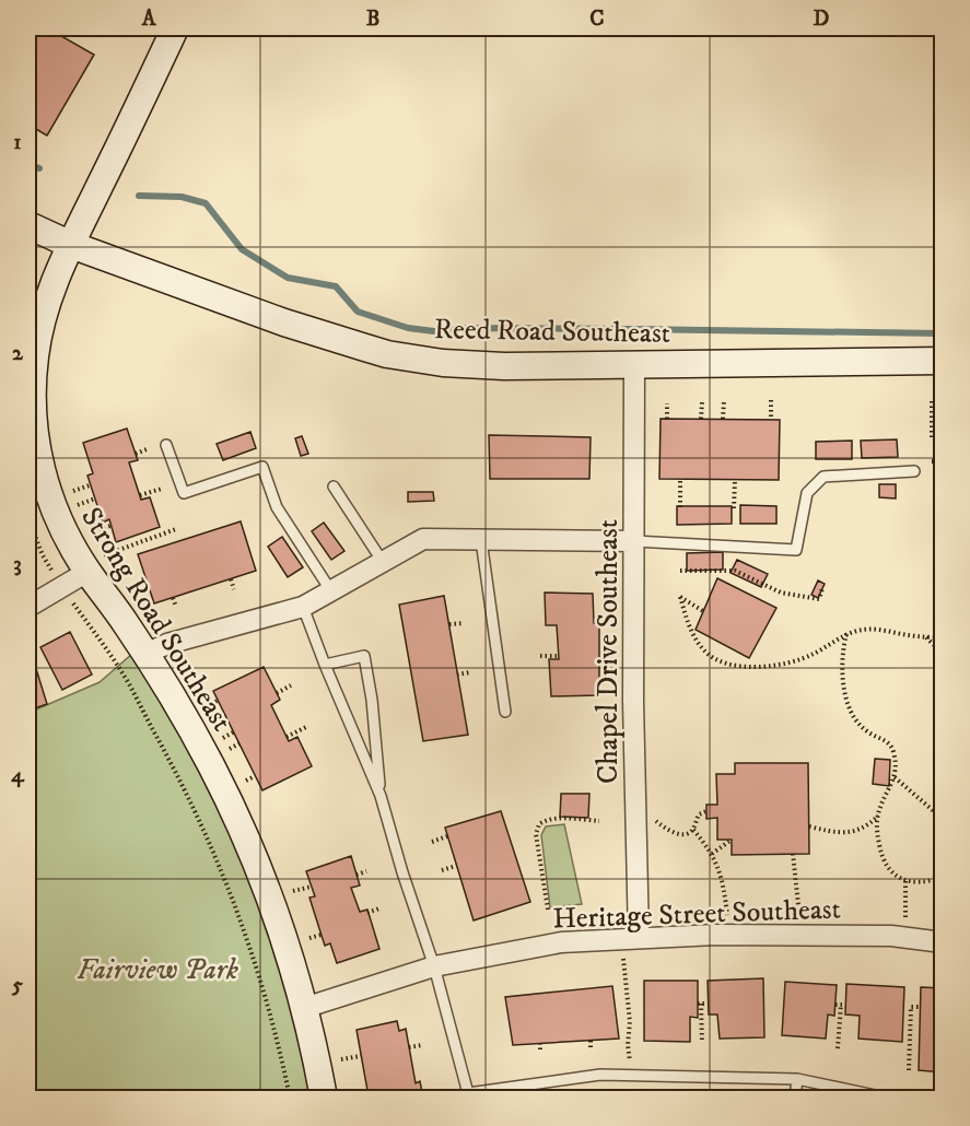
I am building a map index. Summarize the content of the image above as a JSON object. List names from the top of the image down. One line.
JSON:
{"streets":{"street":["Reed Road Southeast","Strong Road Southeast","Chapel Drive Southeast","Heritage Street Southeast"]},"crossings":[["Reed Road Southeast","Strong Road Southeast"],["Reed Road Southeast","Chapel Drive Southeast"],["Strong Road Southeast","Heritage Street Southeast"],["Chapel Drive Southeast","Heritage Street Southeast"]],"parks":["Fairview Park"],"grid":{"columns":["A","B","C","D"],"rows":["1","2","3","4","5"]}}
